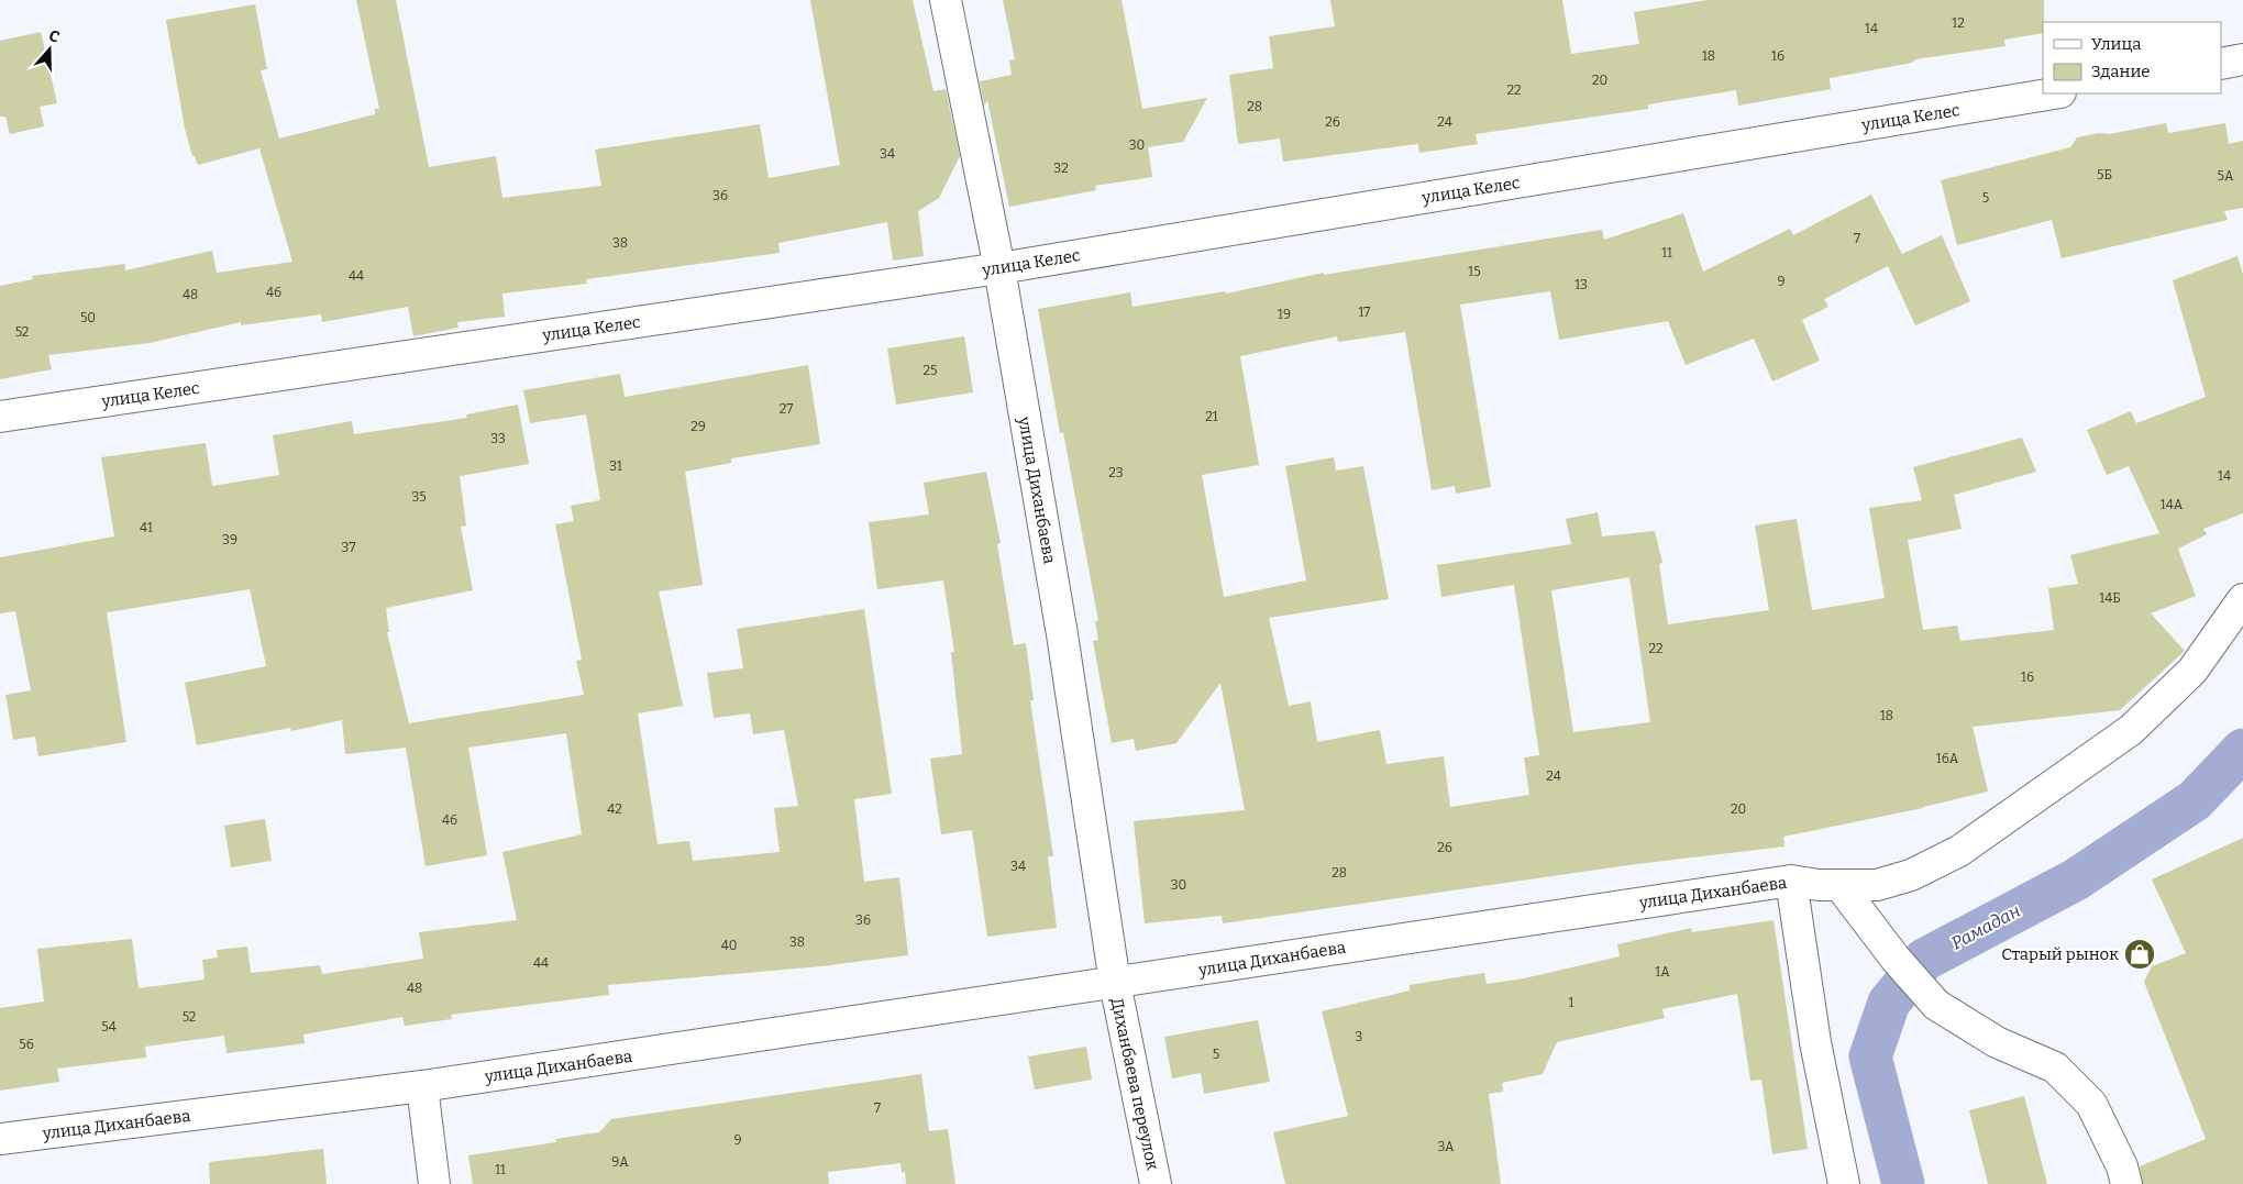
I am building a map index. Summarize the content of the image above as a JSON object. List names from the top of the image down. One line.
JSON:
{"streets":{"street":["улица Келес","улица Диханбаева","Диханбаева переулок"]},"crossings":[["улица Келес","улица Диханбаева"],["улица Диханбаева","Диханбаева переулок"]],"water":["Рамадан"],"places":{"shop":["Старый рынок"]},"house_numbers":["12","14","18","16","20","22","28","26","24","30","34","32","5Б","5А","36","5","7","38","11","15","44","9","13","46","48","17","19","50","52","25","27","21","29","33","31","23","14","35","14А","41","39","37","14Б","22","16","18","16А","24","42","20","46","26","34","28","30","36","38","40","44","1А","48","1","52","54","3","56","5","7","9","3А","9А","11"],"legend":["Улица","Здание"],"north":"top"}
